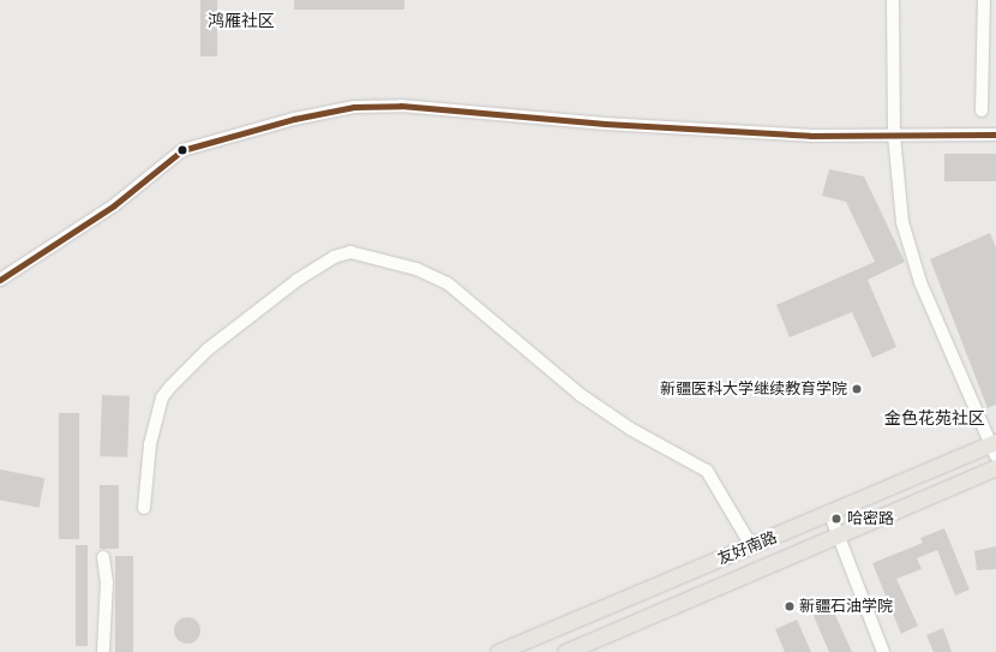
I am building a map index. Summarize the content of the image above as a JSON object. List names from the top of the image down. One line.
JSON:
{"streets":{"main road":["友好南路"]},"districts":["鸿雁社区","金色花苑社区"],"places":["新疆医科大学继续教育学院","哈密路","新疆石油学院"]}
